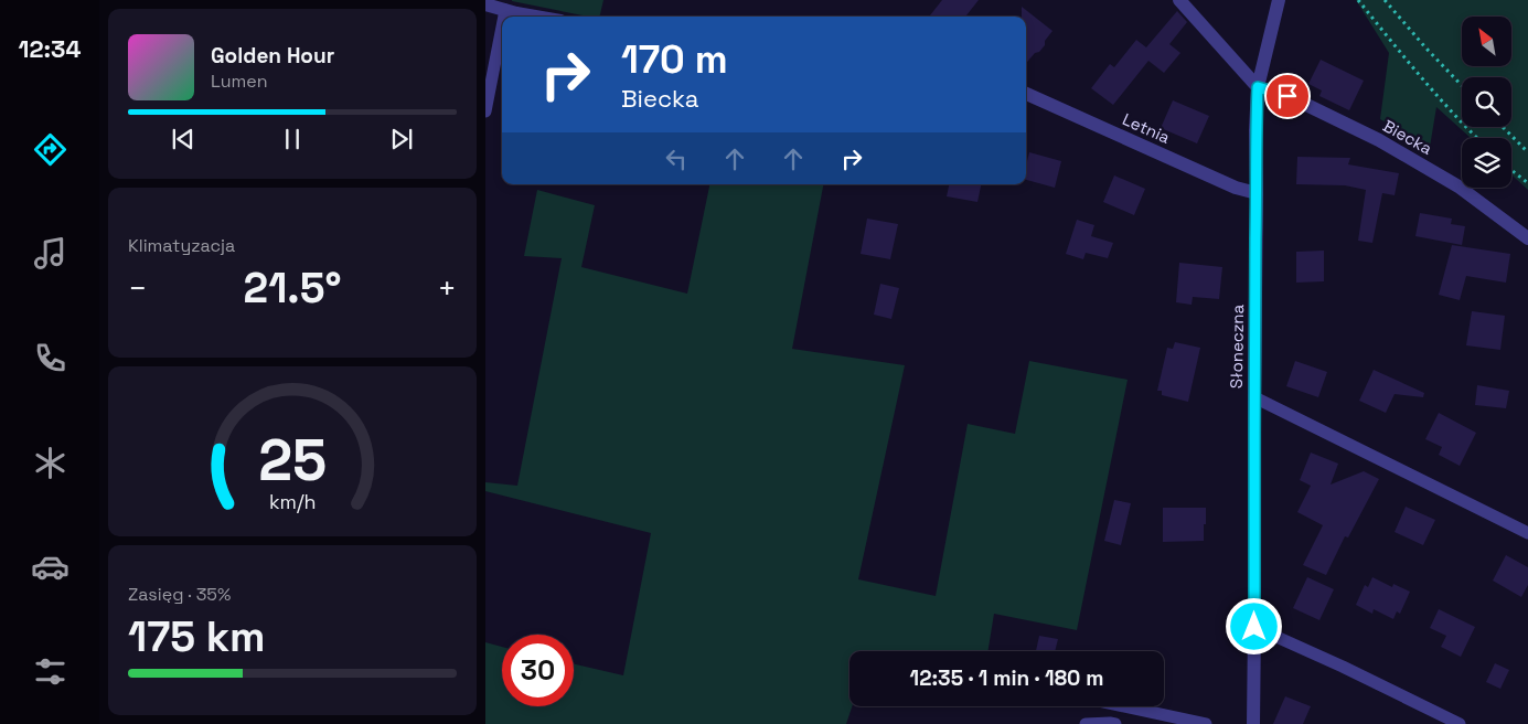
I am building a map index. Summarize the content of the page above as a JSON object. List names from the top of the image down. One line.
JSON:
{"streets":{"street":["Letnia","Biecka","Słoneczna"]},"crossings":[["Letnia","Słoneczna"],["Biecka","Słoneczna"]],"north":"top left","page":{"tabs":"12:34","turn":["170 m","Biecka"],"song":["Golden Hour","Lumen"],"tile":["Klimatyzacja",["Zasięg · 35%","175 km"]],"heat":["−","21.5°","+"],"limit":"30","trip":"12:35 · 1 min · 180 m","gauge":["25","km/h"]}}
